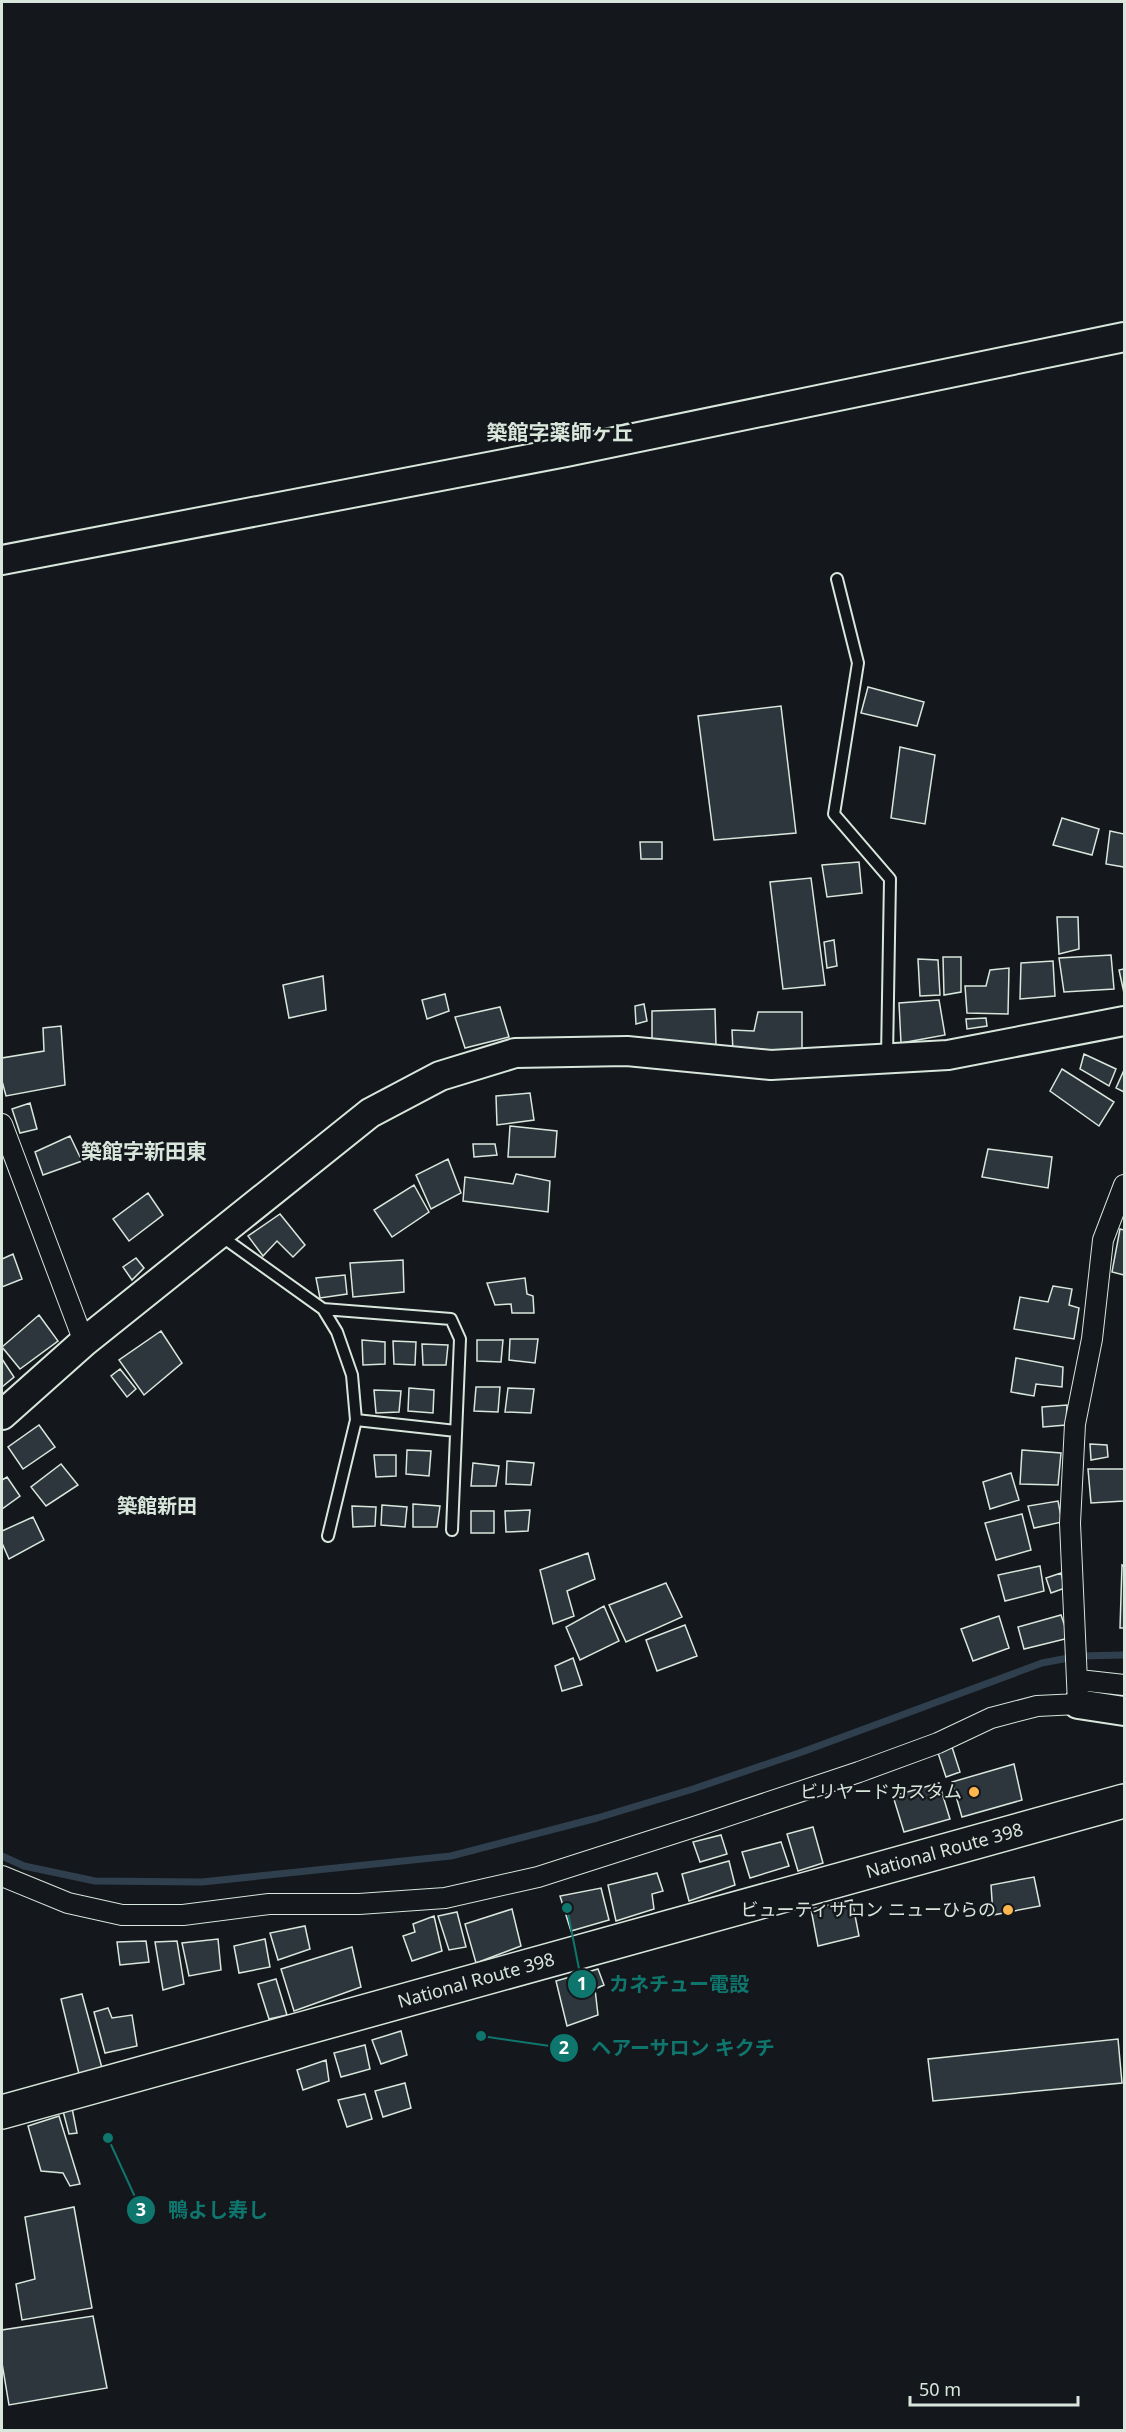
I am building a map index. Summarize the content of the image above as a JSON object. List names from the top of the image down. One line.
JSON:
{"streets":{"highway":["National Route 398"]},"districts":["築館字薬師ヶ丘","築館字新田東","築館新田"],"places":["ビリヤードカスタム","カネチュー電設","ビューティサロン ニューひらの","ヘアーサロン キクチ","鴨よし寿し"],"scale_bar":"50 m"}
